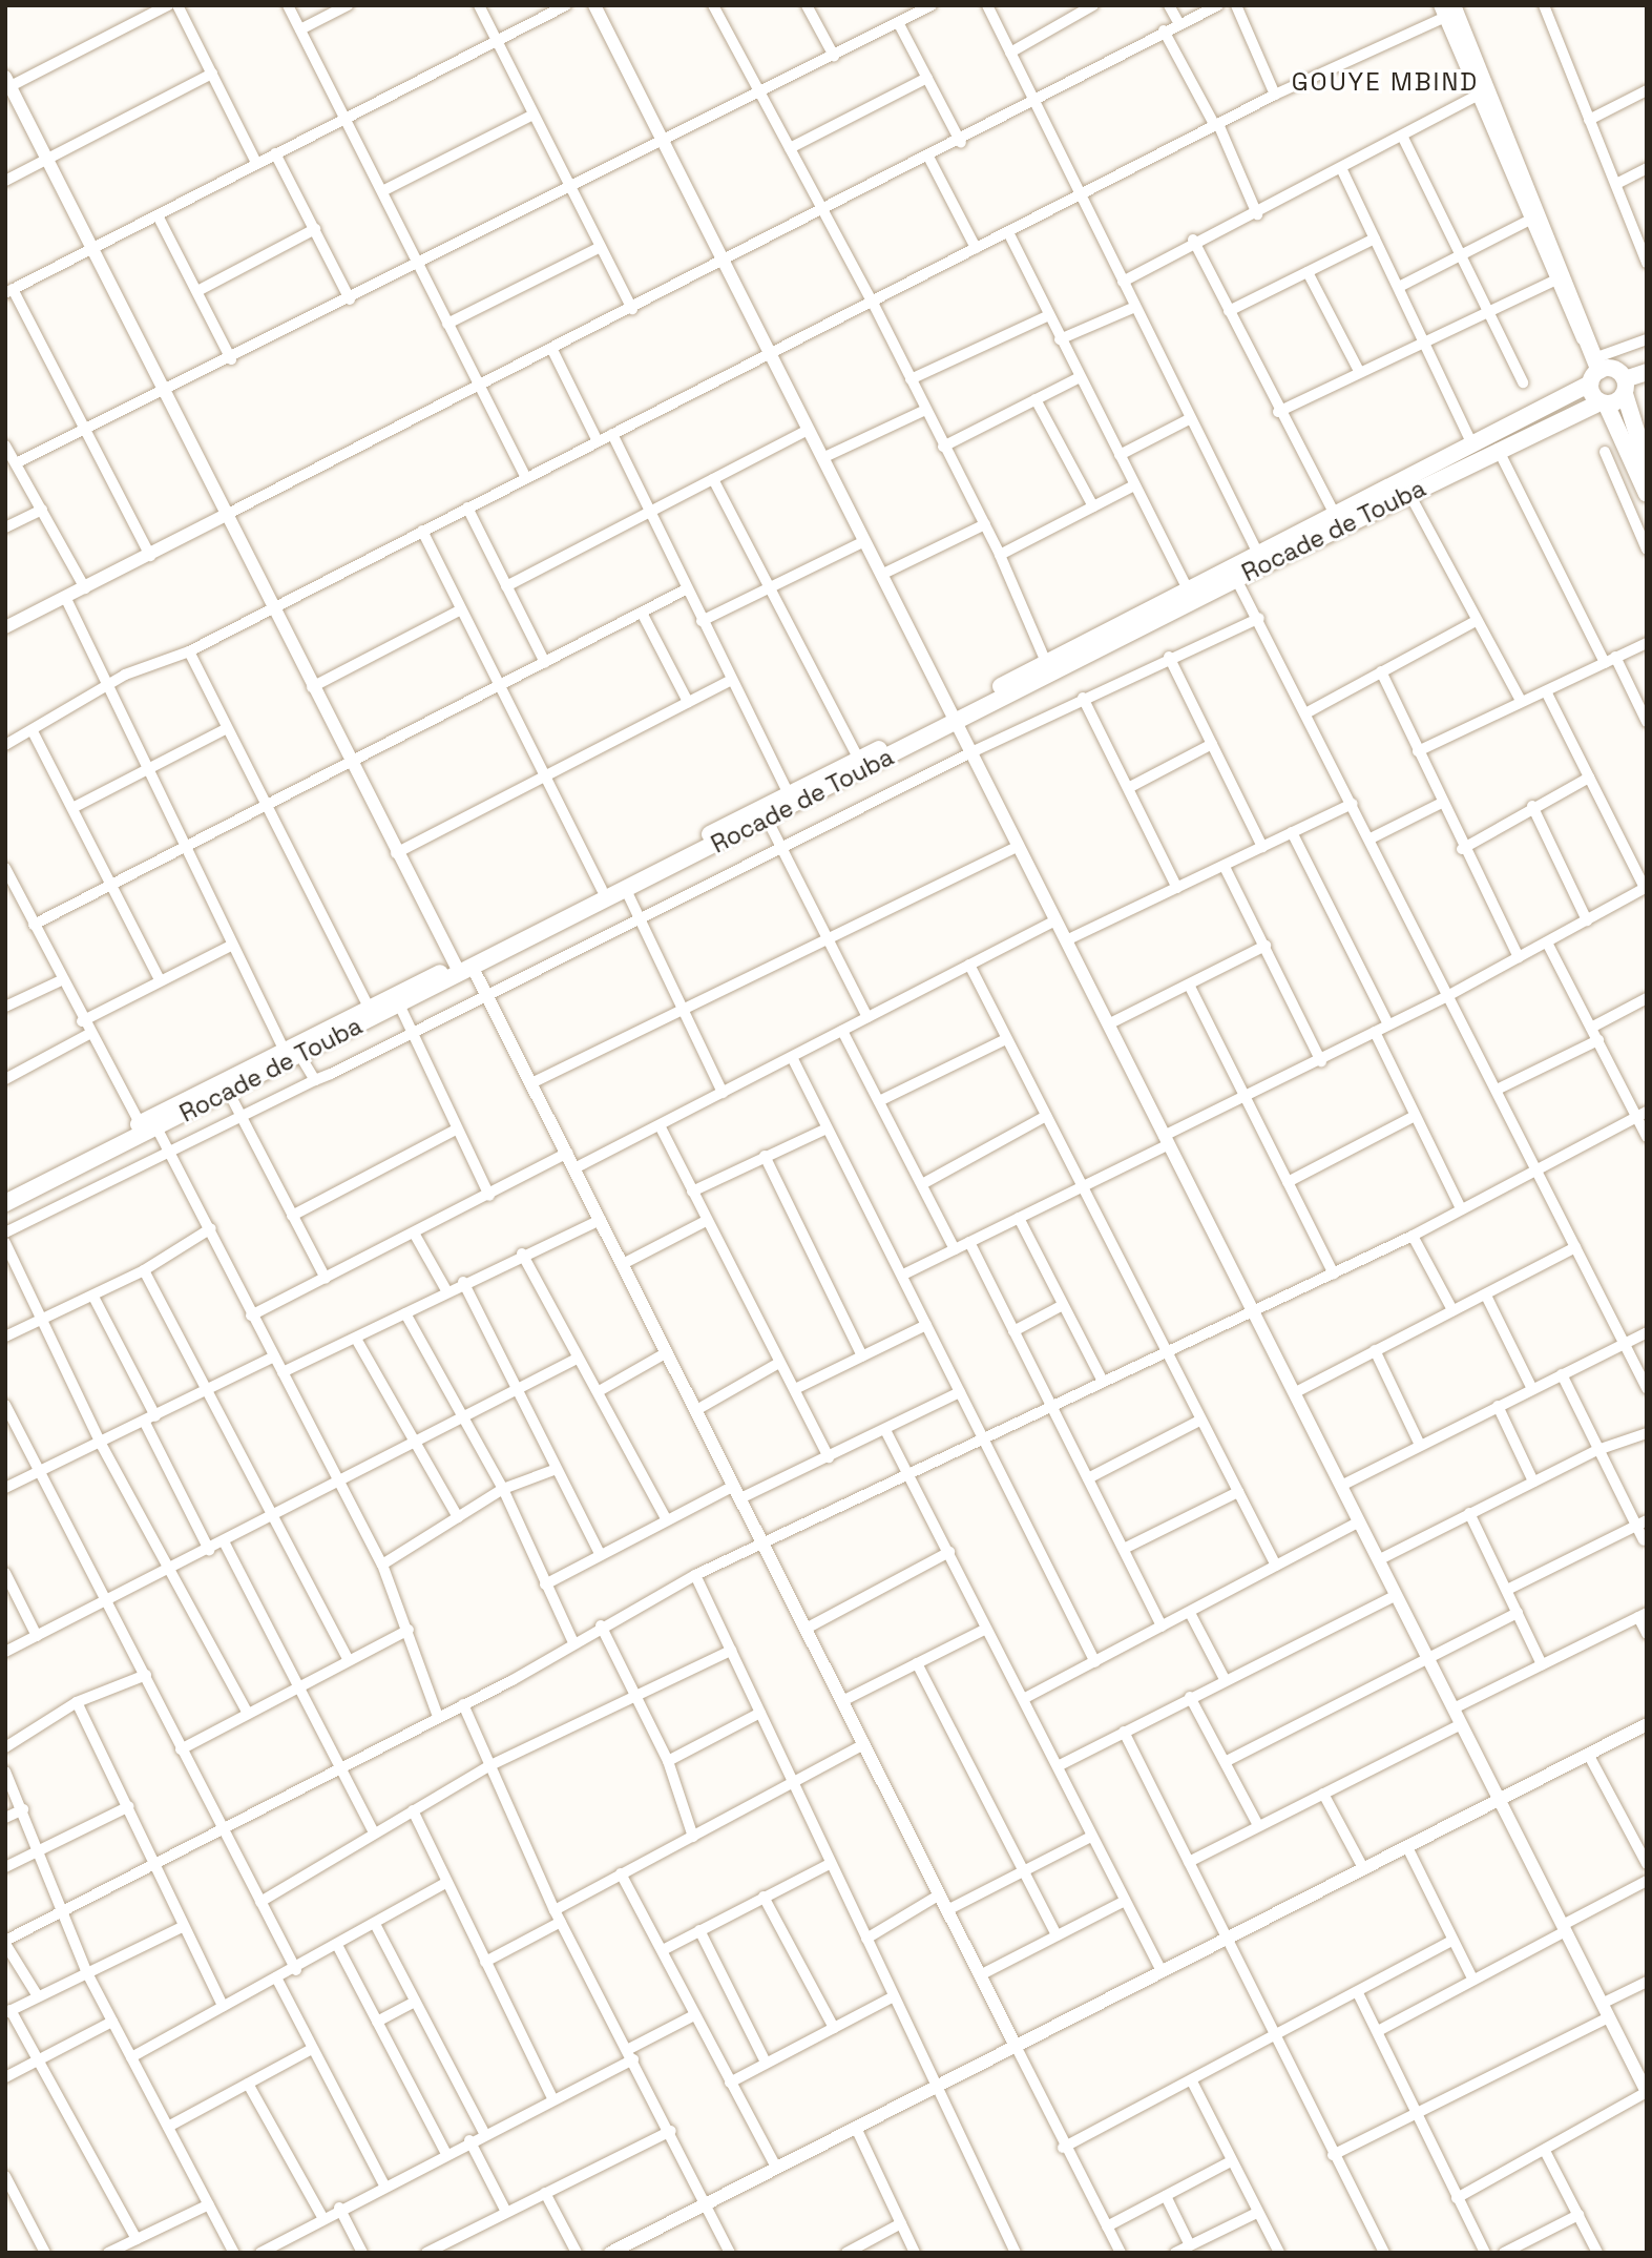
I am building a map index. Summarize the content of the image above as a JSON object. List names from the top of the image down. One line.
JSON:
{"streets":{"main road":["Rocade de Touba"]},"districts":["GOUYE MBIND"]}
